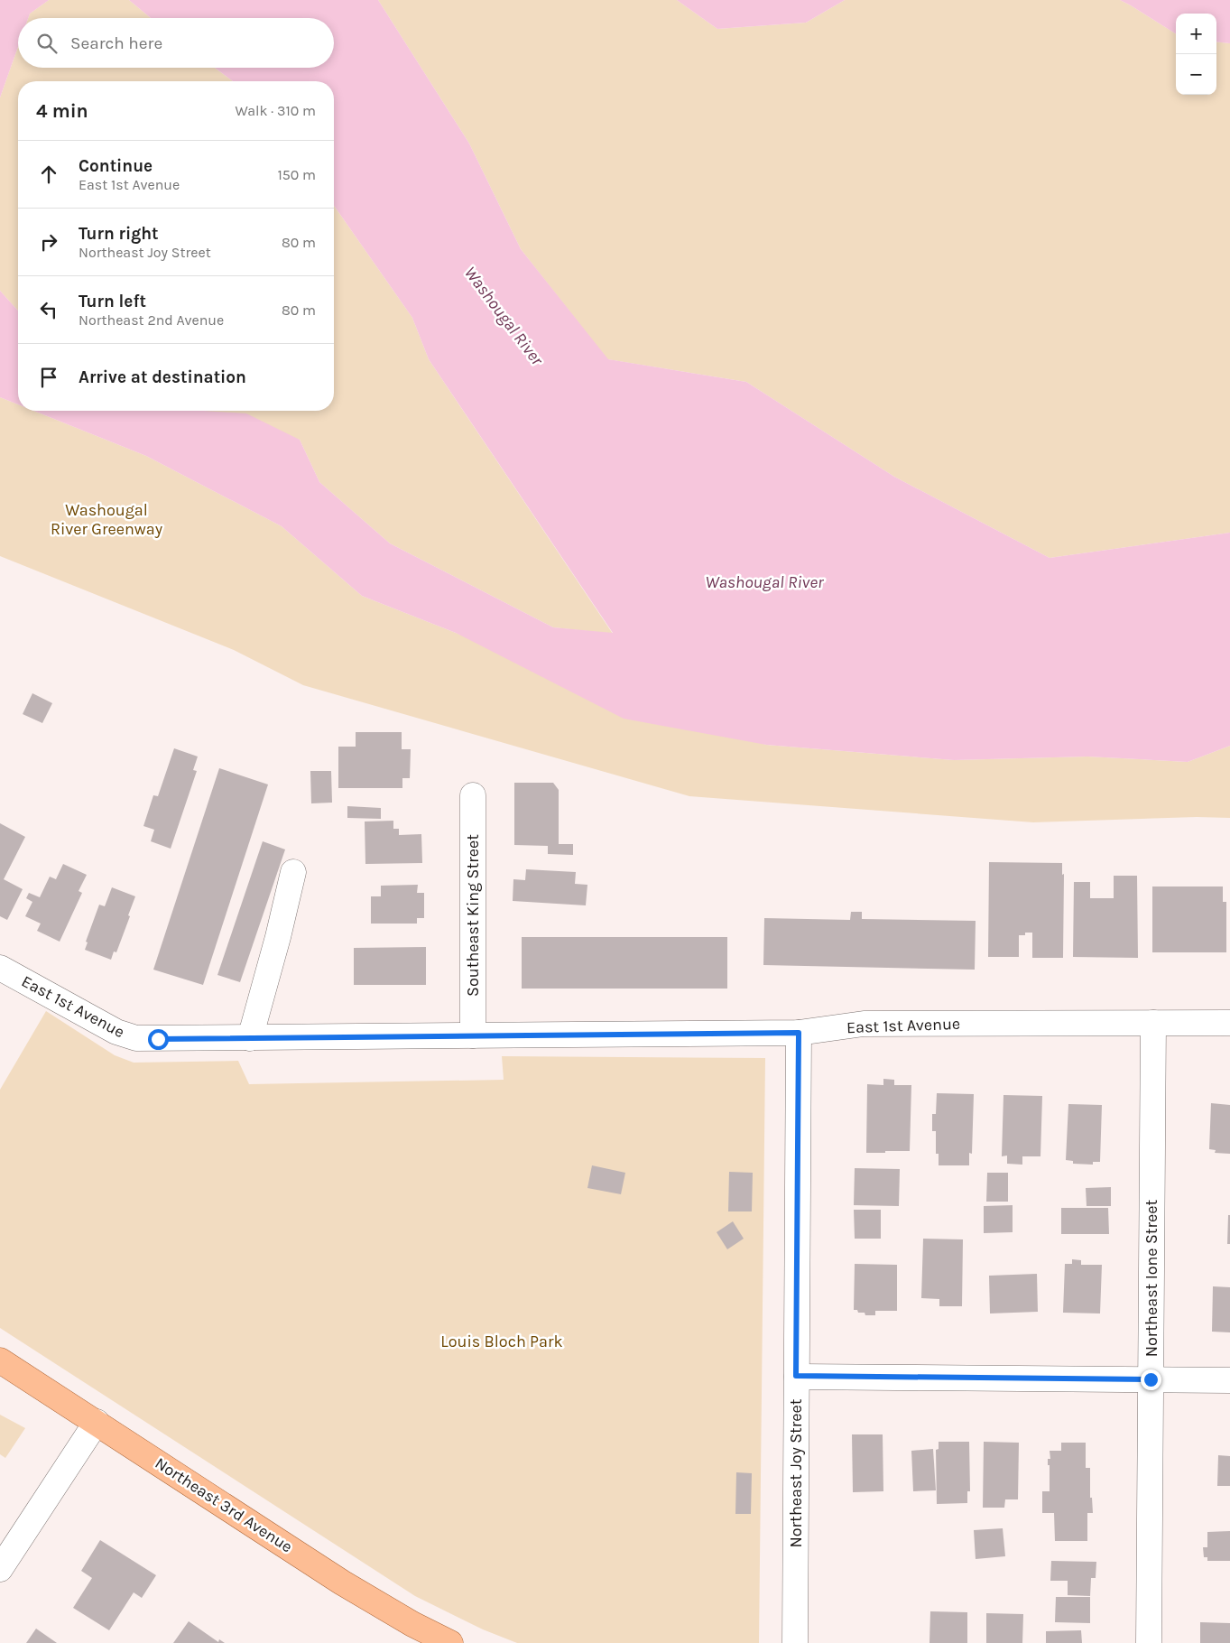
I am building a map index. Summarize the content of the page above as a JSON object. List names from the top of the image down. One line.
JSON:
{"streets":{"main road":["Northeast 3rd Avenue"],"street":["Southeast King Street","East 1st Avenue","Northeast Ione Street","Northeast Joy Street"]},"crossings":[["Southeast King Street","East 1st Avenue"],["East 1st Avenue","Northeast Ione Street"],["East 1st Avenue","Northeast Joy Street"]],"water":["Washougal River"],"parks":["Washougal River Greenway","Louis Bloch Park"],"page":{"map_buttons":["+","−"],"search":"Search here","heading":["4 min","Walk · 310 m"],"list":[["Continue","East 1st Avenue","150 m"],["Turn right","Northeast Joy Street","80 m"],["Turn left","Northeast 2nd Avenue","80 m"],"Arrive at destination"]}}
